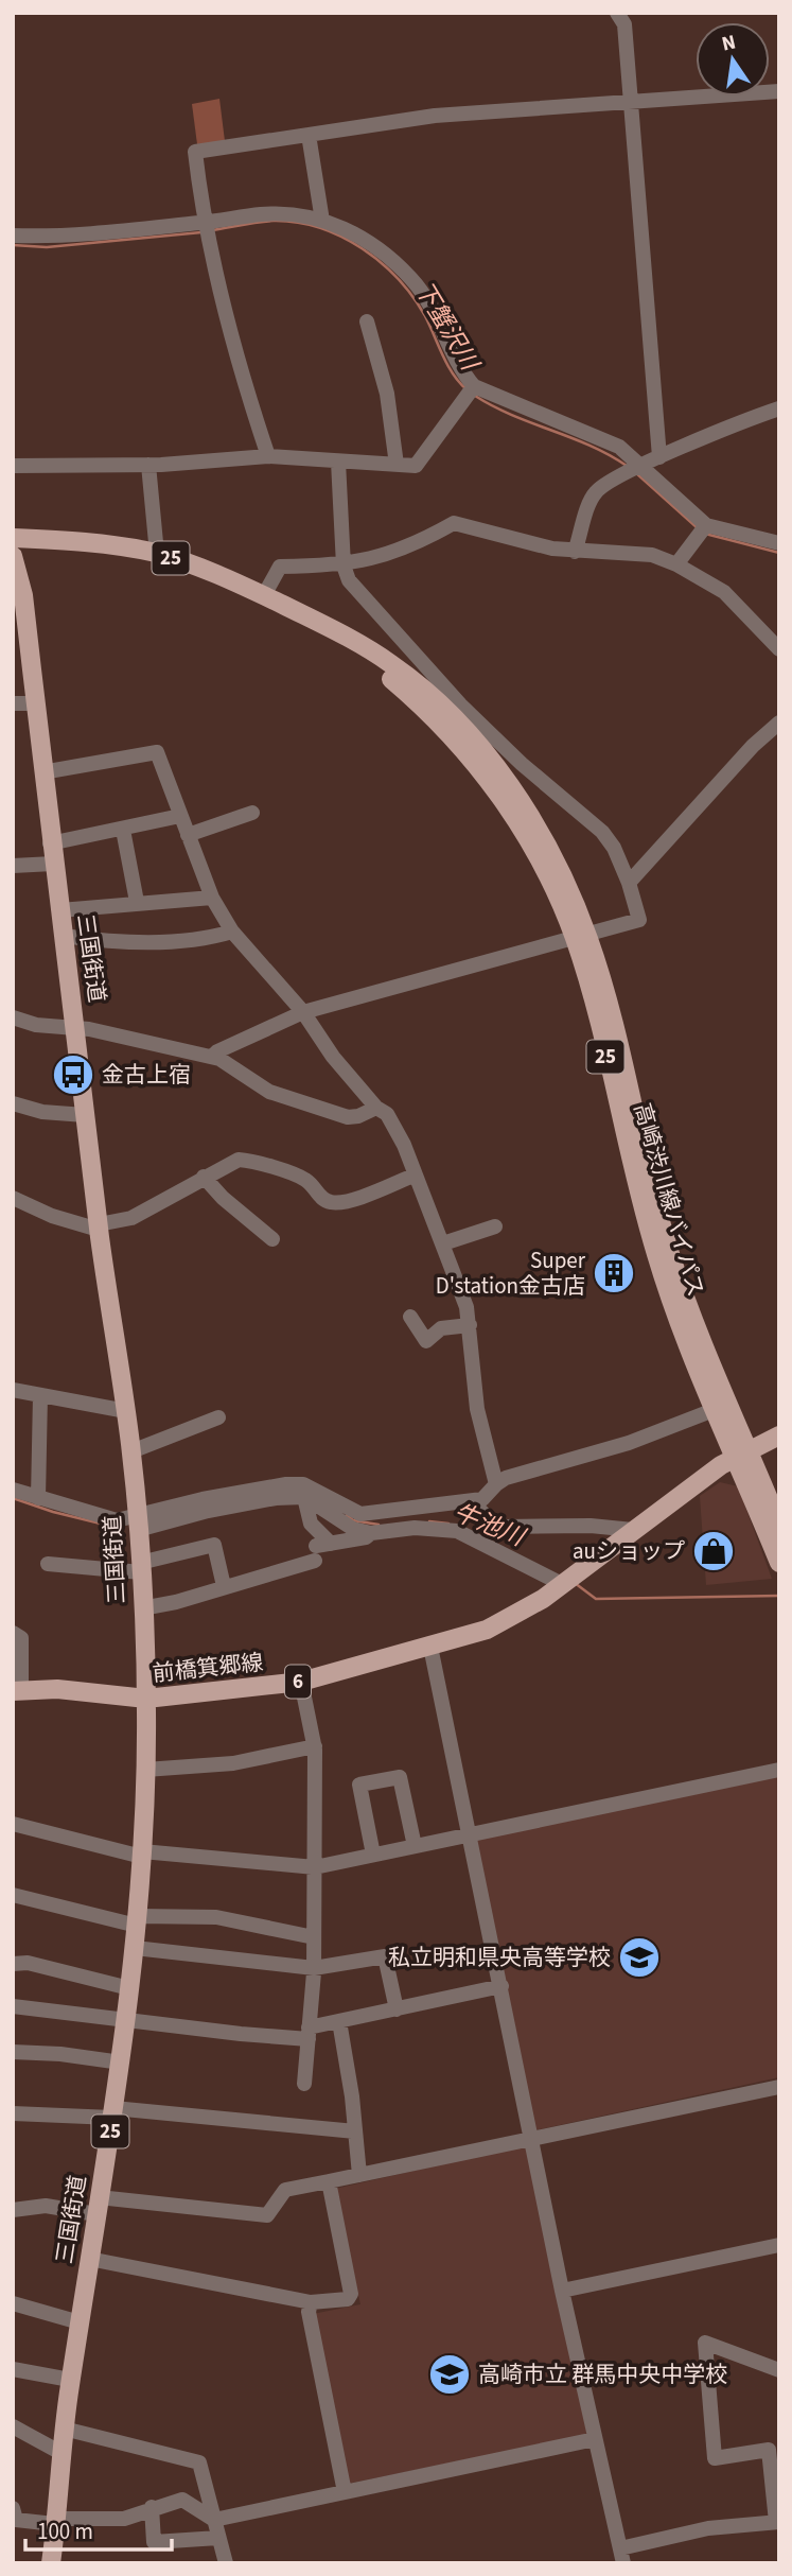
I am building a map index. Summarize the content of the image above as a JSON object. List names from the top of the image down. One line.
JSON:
{"streets":{"main road":["25","三国街道","高崎渋川線バイパス","前橋箕郷線","6"]},"crossings":[["三国街道","前橋箕郷線"],["高崎渋川線バイパス","前橋箕郷線"]],"water":["下蟹沢川","牛池川"],"places":{"bus stop":["金古上宿"],"building":["Super D'station金古店"],"shop":["auショップ"],"school or university":["私立明和県央高等学校","高崎市立 群馬中央中学校"]},"scale_bar":"100 m","north":"top"}
